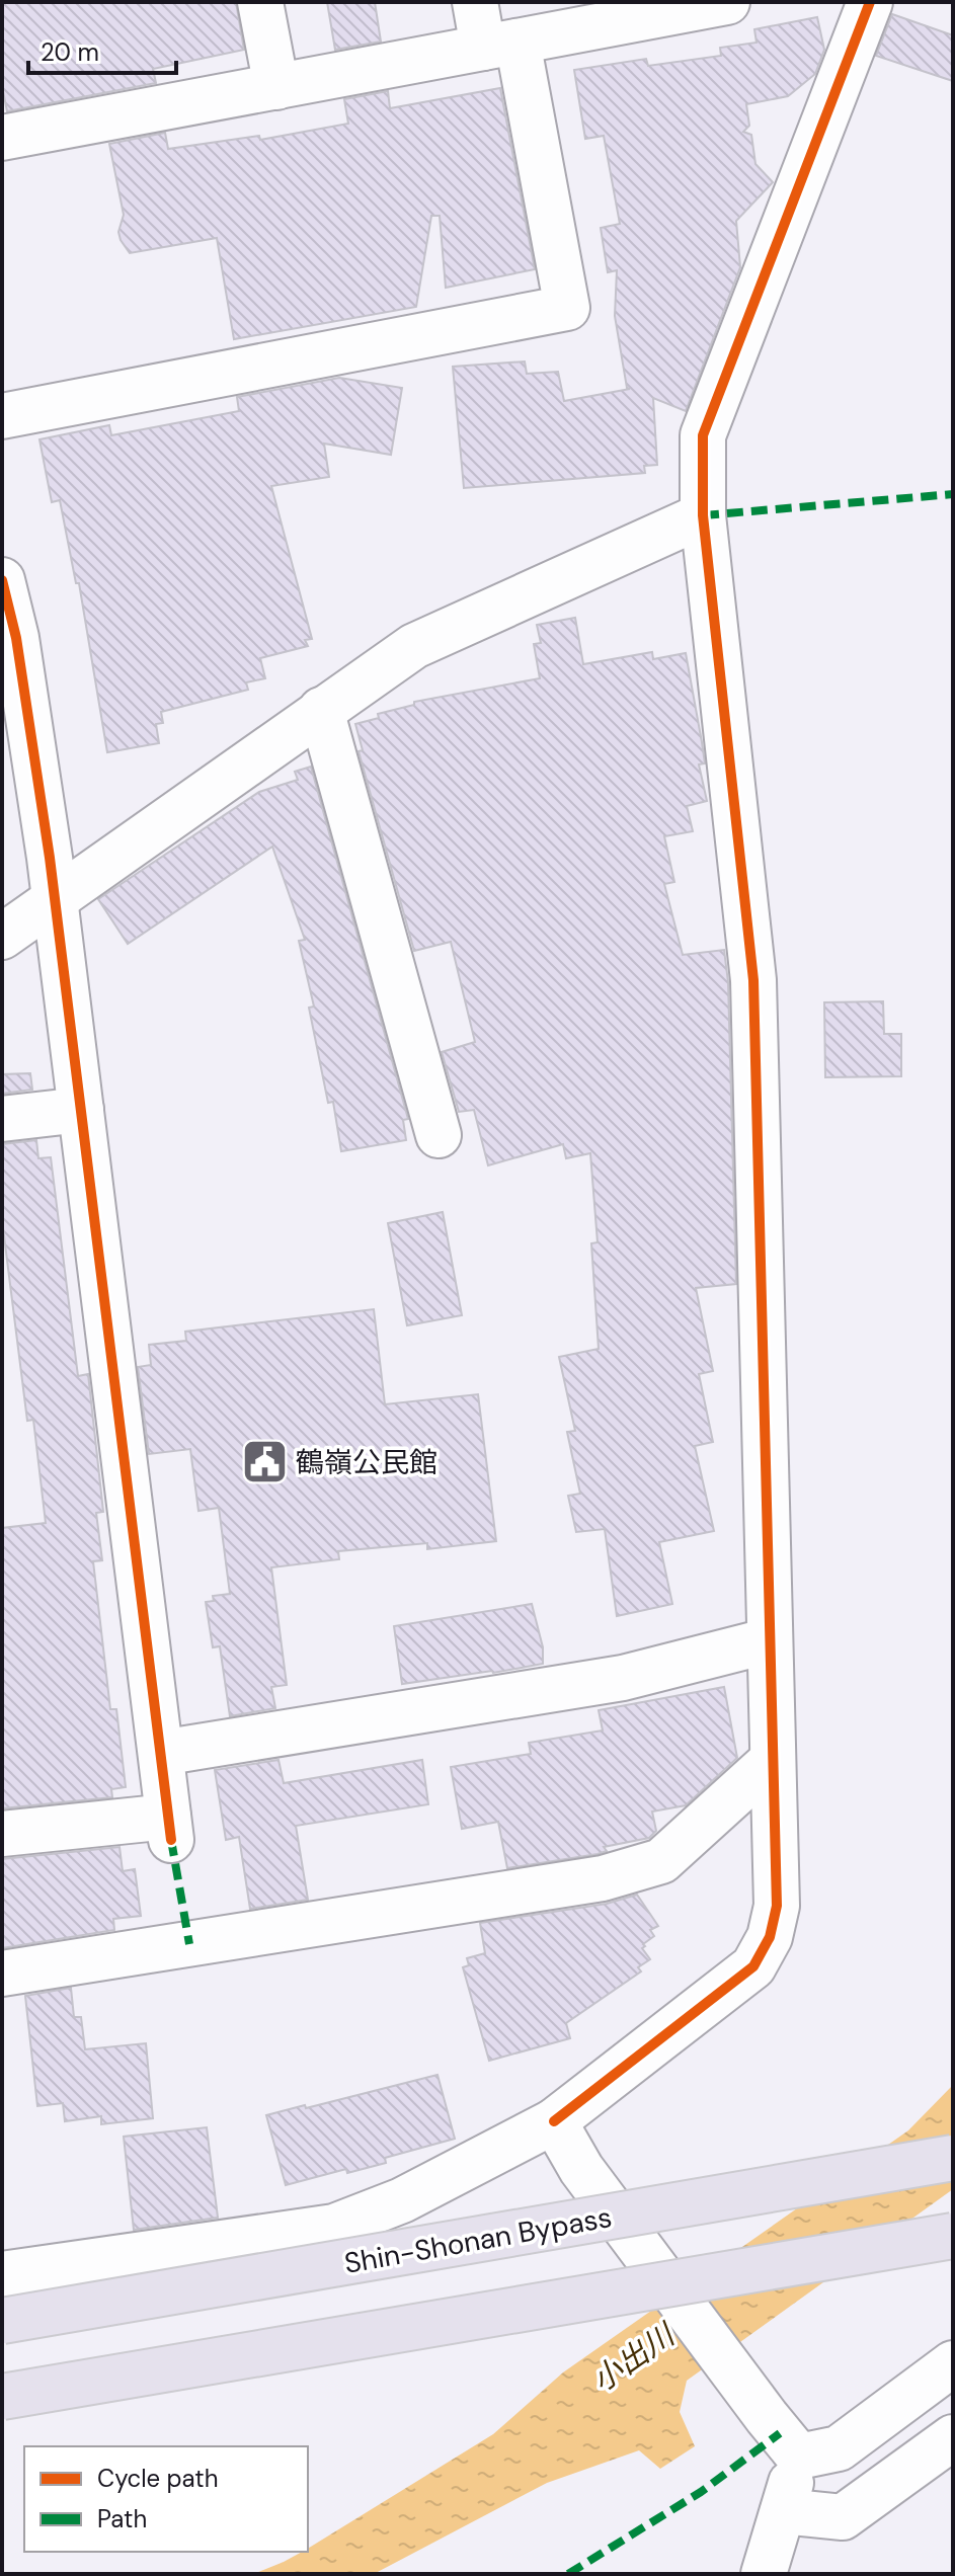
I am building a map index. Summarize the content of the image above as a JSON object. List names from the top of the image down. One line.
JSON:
{"streets":{"highway":["Shin-Shonan Bypass"]},"water":["小出川"],"places":{"public building":["鶴嶺公民館"]},"legend":["Cycle path","Path"],"scale_bar":"20 m"}
